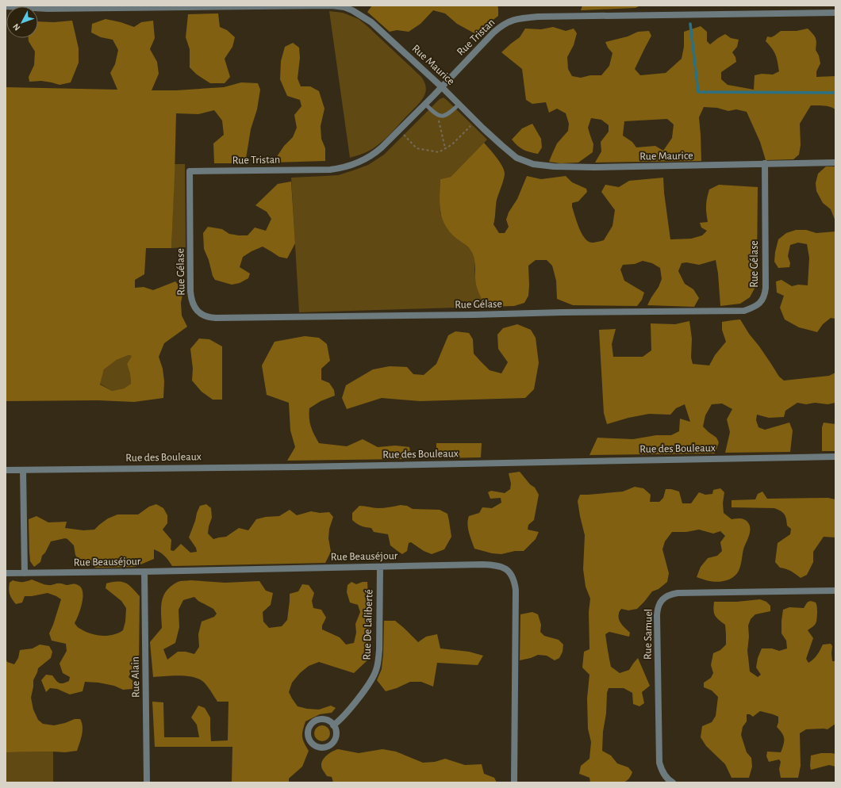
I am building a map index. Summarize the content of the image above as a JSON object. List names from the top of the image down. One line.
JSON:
{"streets":{"street":["Rue Tristan","Rue Maurice","Rue Gélase","Rue des Bouleaux","Rue Beauséjour","Rue De Laliberté","Rue Samuel","Rue Alain"]},"crossings":[["Rue Tristan","Rue Maurice"],["Rue Tristan","Rue Gélase"],["Rue Maurice","Rue Gélase"],["Rue Beauséjour","Rue De Laliberté"],["Rue Beauséjour","Rue Alain"]],"north":"bottom left"}
